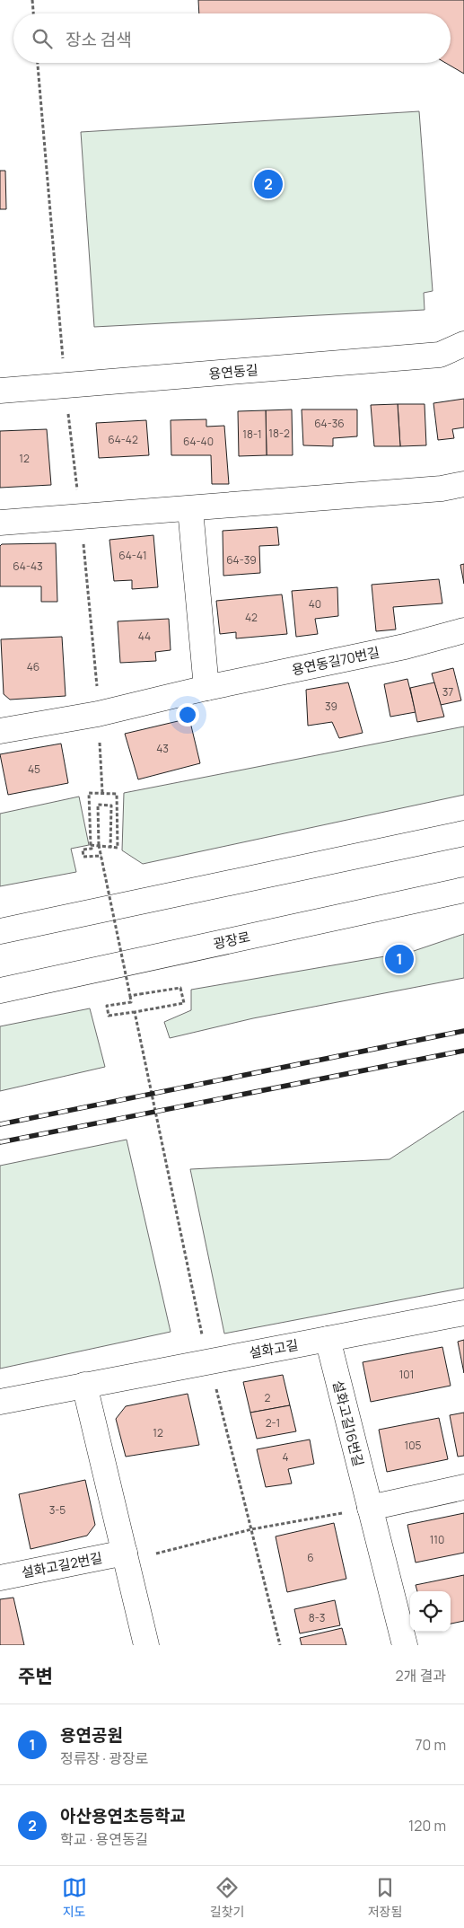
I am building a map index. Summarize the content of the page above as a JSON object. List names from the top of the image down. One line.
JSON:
{"streets":{"street":["용연동길","용연동길70번길","광장로","설화고길","설화고길16번길","설화고길2번길"]},"crossings":[["설화고길","설화고길16번길"]],"house_numbers":["64-36","18-2","18-1","64-42","64-40","12","64-41","64-39","64-43","40","42","44","46","37","39","43","45","101","2","2-1","12","105","4","3-5","110","6","8-3"],"page":{"search":"장소 검색","pins":["2","1"],"heading":["주변","2개 결과"],"list":[{"mark":"1","name":"용연공원","note":"정류장 · 광장로","value":"70 m"},{"mark":"2","name":"아산용연초등학교","note":"학교 · 용연동길","value":"120 m"}],"nav":["지도","길찾기","저장됨"]}}
